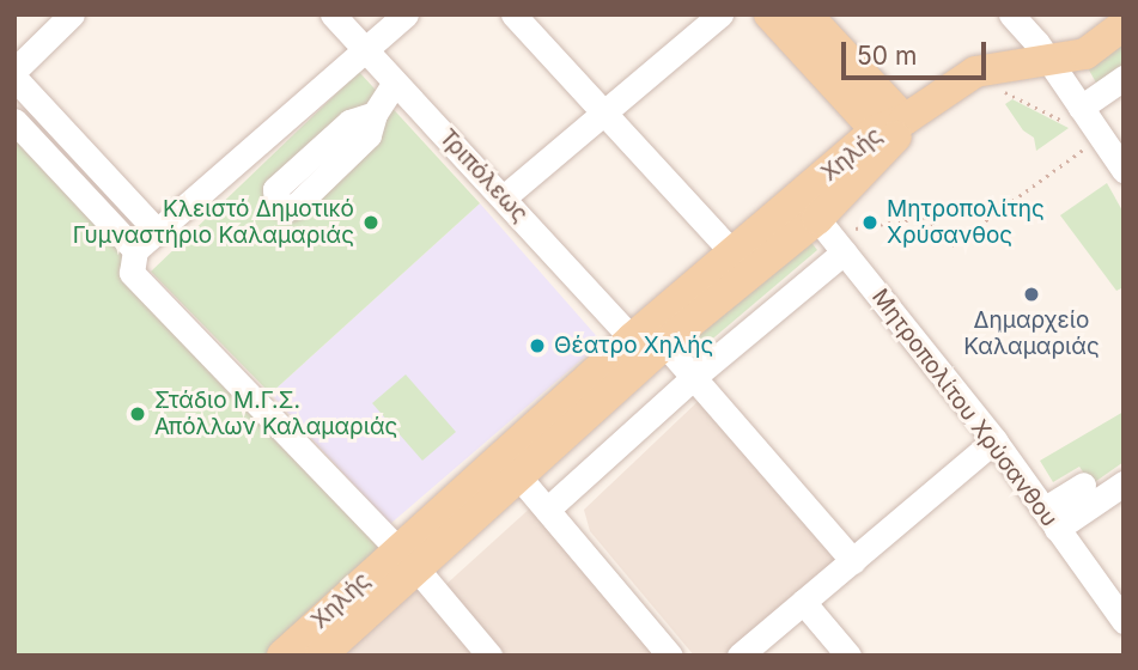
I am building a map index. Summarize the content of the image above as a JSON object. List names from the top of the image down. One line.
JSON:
{"streets":{"main road":["Χηλής"],"street":["Τριπόλεως","Μητροπολίτου Χρύσανθου"]},"crossings":[["Χηλής","Τριπόλεως"],["Χηλής","Μητροπολίτου Χρύσανθου"]],"places":["Κλειστό Δημοτικό Γυμναστήριο Καλαμαριάς","Μητροπολίτης Χρύσανθος","Δημαρχείο Καλαμαριάς","Θέατρο Χηλής","Στάδιο Μ.Γ.Σ. Απόλλων Καλαμαριάς"],"scale_bar":"50 m"}
